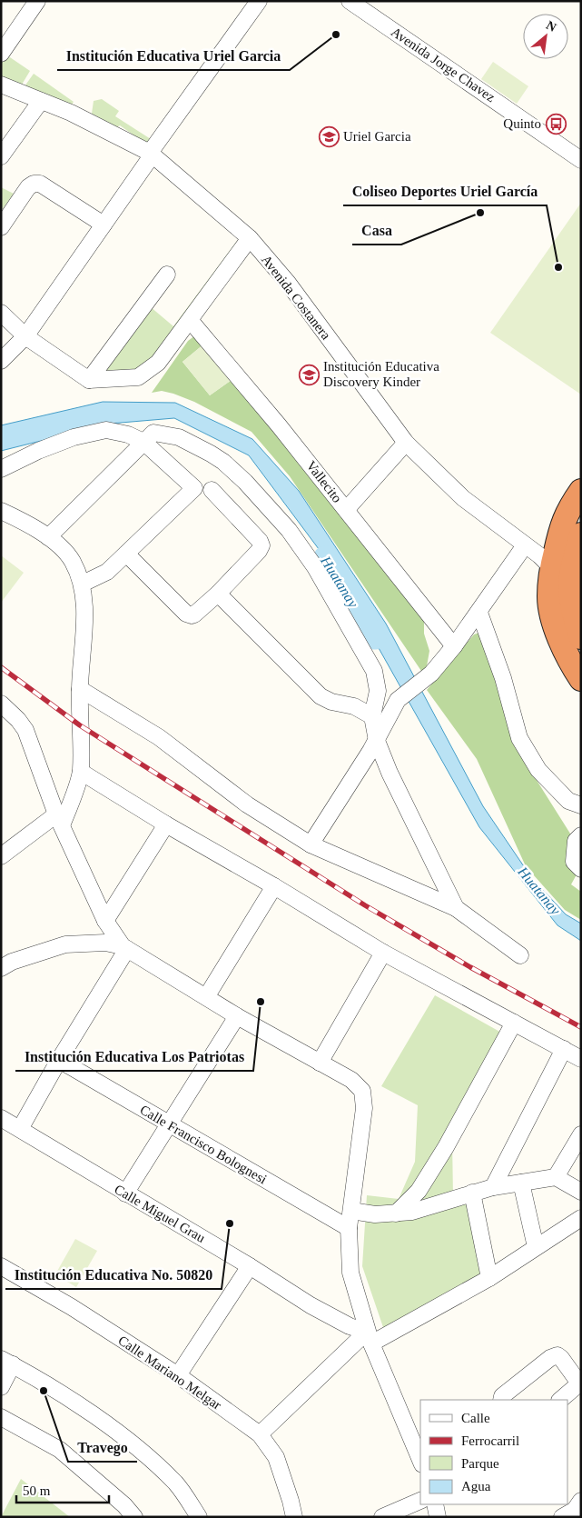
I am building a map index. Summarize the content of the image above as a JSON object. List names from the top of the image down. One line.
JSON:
{"streets":{"street":["Avenida Jorge Chavez","Avenida Costanera","Vallecito","Calle Francisco Bolognesi","Calle Miguel Grau","Calle Mariano Melgar"]},"water":["Huatanay"],"places":{"other":["Institución Educativa Uriel Garcia","Casa","Coliseo Deportes Uriel García","Institución Educativa Los Patriotas","Institución Educativa No. 50820","Travego"],"bus stop":["Quinto"],"school or university":["Uriel Garcia","Institución Educativa Discovery Kinder"]},"legend":["Calle","Ferrocarril","Parque","Agua"],"scale_bar":"50 m","north":"top right"}
